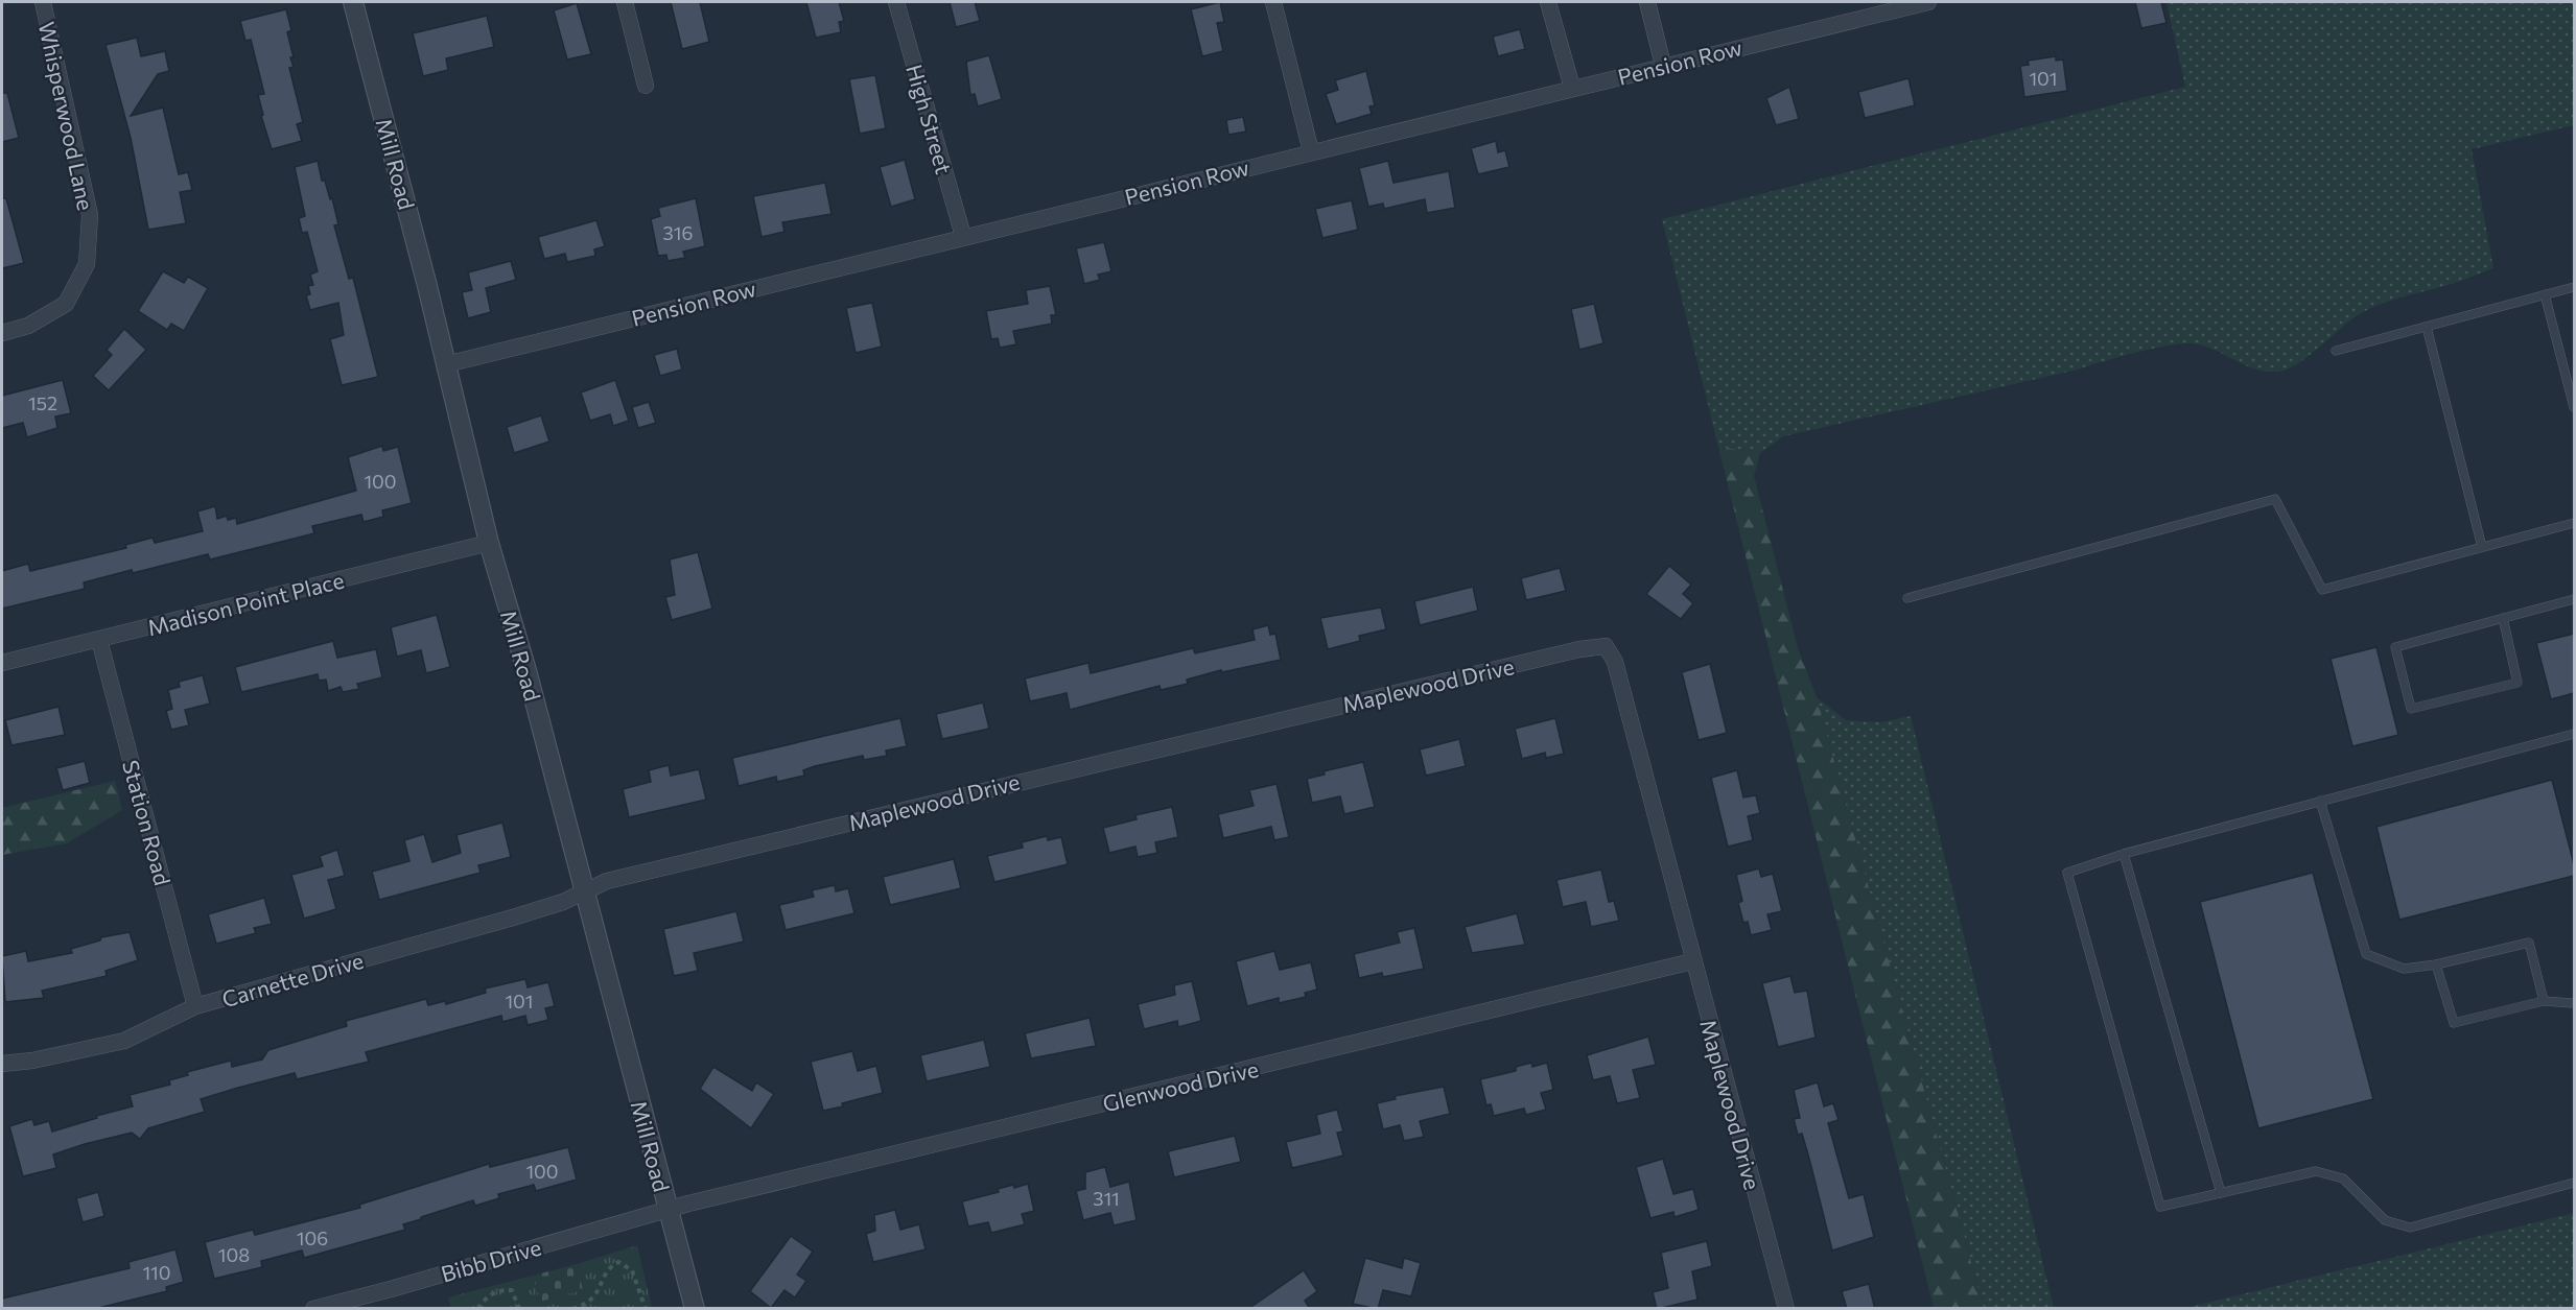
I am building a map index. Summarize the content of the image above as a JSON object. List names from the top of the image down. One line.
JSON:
{"streets":{"street":["Pension Row","Whisperwood Lane","High Street","Mill Road","Madison Point Place","Maplewood Drive","Station Road","Carnette Drive","Glenwood Drive","Bibb Drive"]},"crossings":[["Pension Row","High Street"],["Pension Row","Mill Road"],["Mill Road","Madison Point Place"],["Mill Road","Maplewood Drive"],["Mill Road","Carnette Drive"],["Mill Road","Glenwood Drive"],["Mill Road","Bibb Drive"],["Madison Point Place","Station Road"],["Maplewood Drive","Carnette Drive"],["Maplewood Drive","Glenwood Drive"],["Station Road","Carnette Drive"],["Glenwood Drive","Bibb Drive"]],"house_numbers":["101","316","152","100","101","100","311","106","108","110"]}
